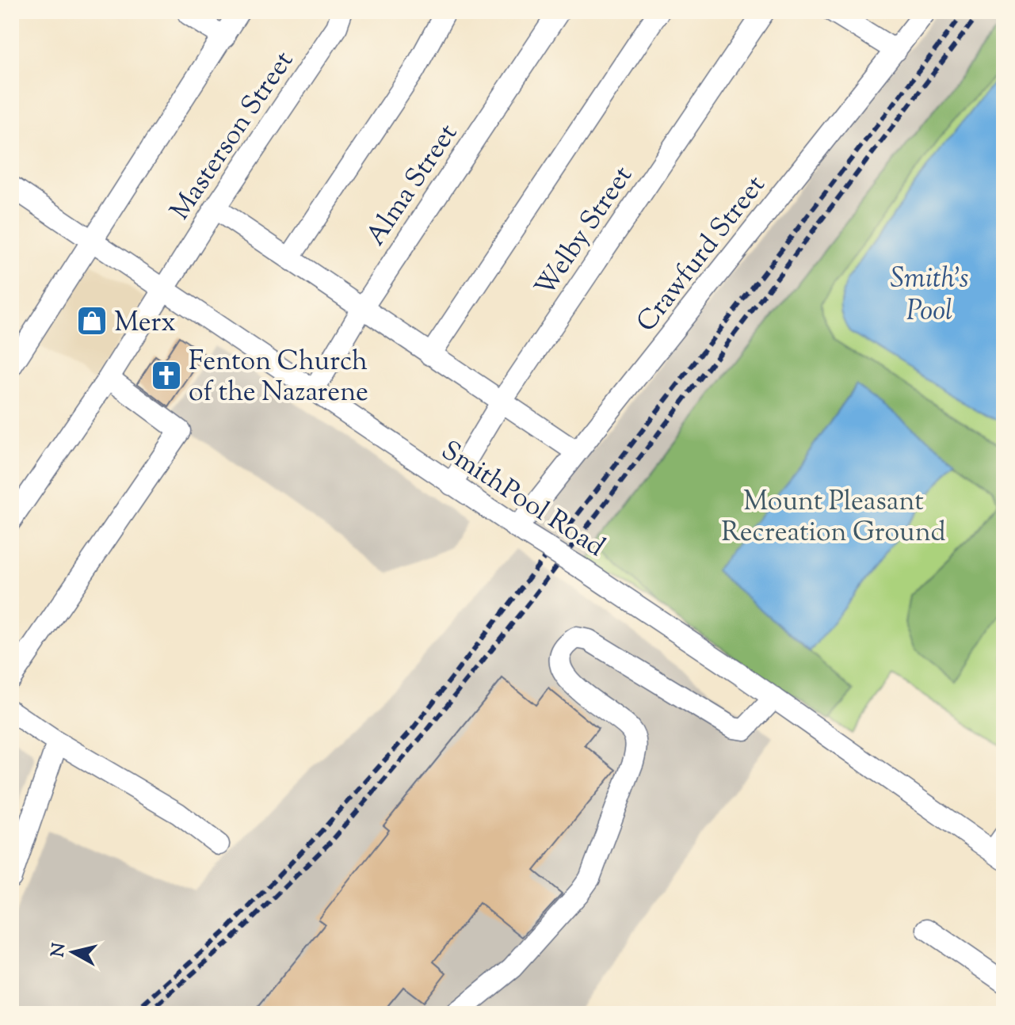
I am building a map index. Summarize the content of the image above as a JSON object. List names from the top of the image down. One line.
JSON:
{"streets":{"street":["Masterson Street","Alma Street","Welby Street","Crawfurd Street","SmithPool Road"]},"crossings":[["Masterson Street","SmithPool Road"],["Alma Street","SmithPool Road"],["Welby Street","SmithPool Road"],["Crawfurd Street","SmithPool Road"]],"water":["Smith's Pool"],"parks":["Mount Pleasant Recreation Ground"],"places":{"shop":["Merx"],"church":["Fenton Church of the Nazarene"]},"north":"left"}
